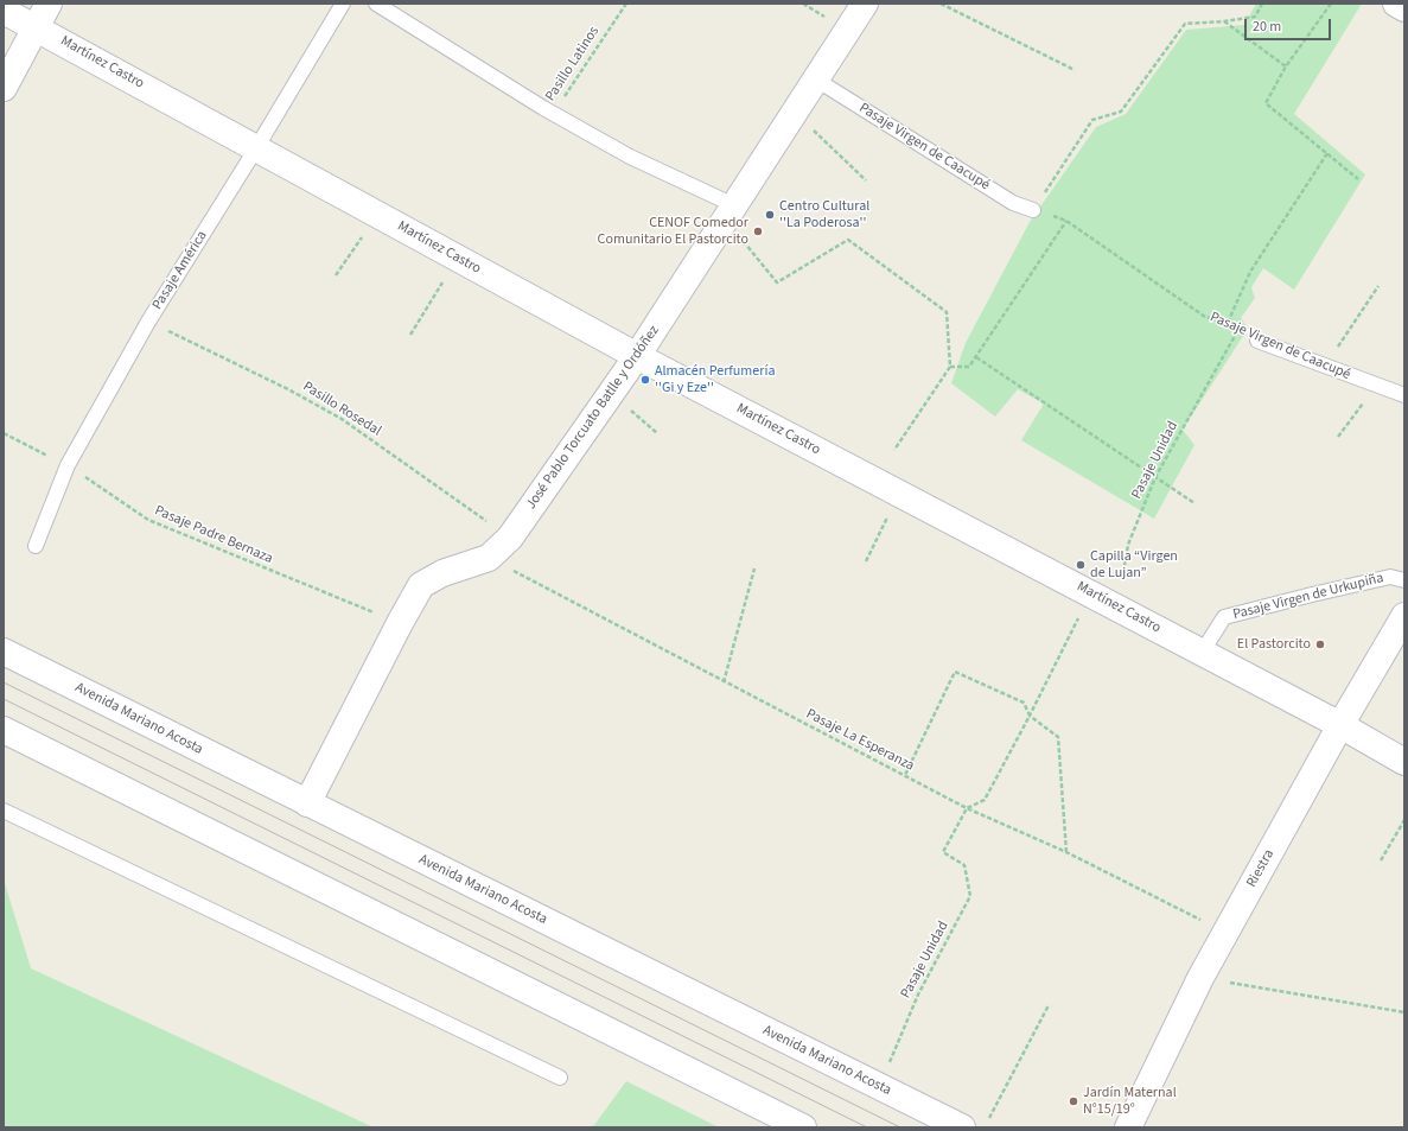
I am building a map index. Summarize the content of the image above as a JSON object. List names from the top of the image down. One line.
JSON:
{"streets":{"street":["Martínez Castro","José Pablo Torcuato Batlle y Ordóñez","Avenida Mariano Acosta","Riestra"],"lane":["Pasaje Virgen de Caacupé","Pasaje América","Pasaje Virgen de Urkupiña"],"path":["Pasillo Latinos","Pasillo Rosedal","Pasaje Unidad","Pasaje Padre Bernaza","Pasaje La Esperanza"]},"crossings":[["Martínez Castro","Pasaje América"],["Martínez Castro","José Pablo Torcuato Batlle y Ordóñez"],["Martínez Castro","Pasaje Unidad"],["Martínez Castro","Pasaje Virgen de Urkupiña"],["Martínez Castro","Riestra"],["Pasaje Virgen de Caacupé","José Pablo Torcuato Batlle y Ordóñez"],["Pasaje Virgen de Caacupé","Pasaje Unidad"],["Pasaje América","Pasillo Rosedal"],["Pasaje América","Pasaje Padre Bernaza"],["Pasillo Rosedal","José Pablo Torcuato Batlle y Ordóñez"],["José Pablo Torcuato Batlle y Ordóñez","Pasaje Padre Bernaza"],["José Pablo Torcuato Batlle y Ordóñez","Avenida Mariano Acosta"],["José Pablo Torcuato Batlle y Ordóñez","Pasaje La Esperanza"],["Pasaje Unidad","Avenida Mariano Acosta"],["Pasaje Unidad","Pasaje La Esperanza"],["Pasaje La Esperanza","Riestra"]],"places":["Centro Cultural ''La Poderosa''","CENOF Comedor Comunitario El Pastorcito","Almacén Perfumería ''Gi y Eze''","Capilla “Virgen de Lujan”","El Pastorcito","Jardín Maternal N°15/19°"],"scale_bar":"20 m"}
